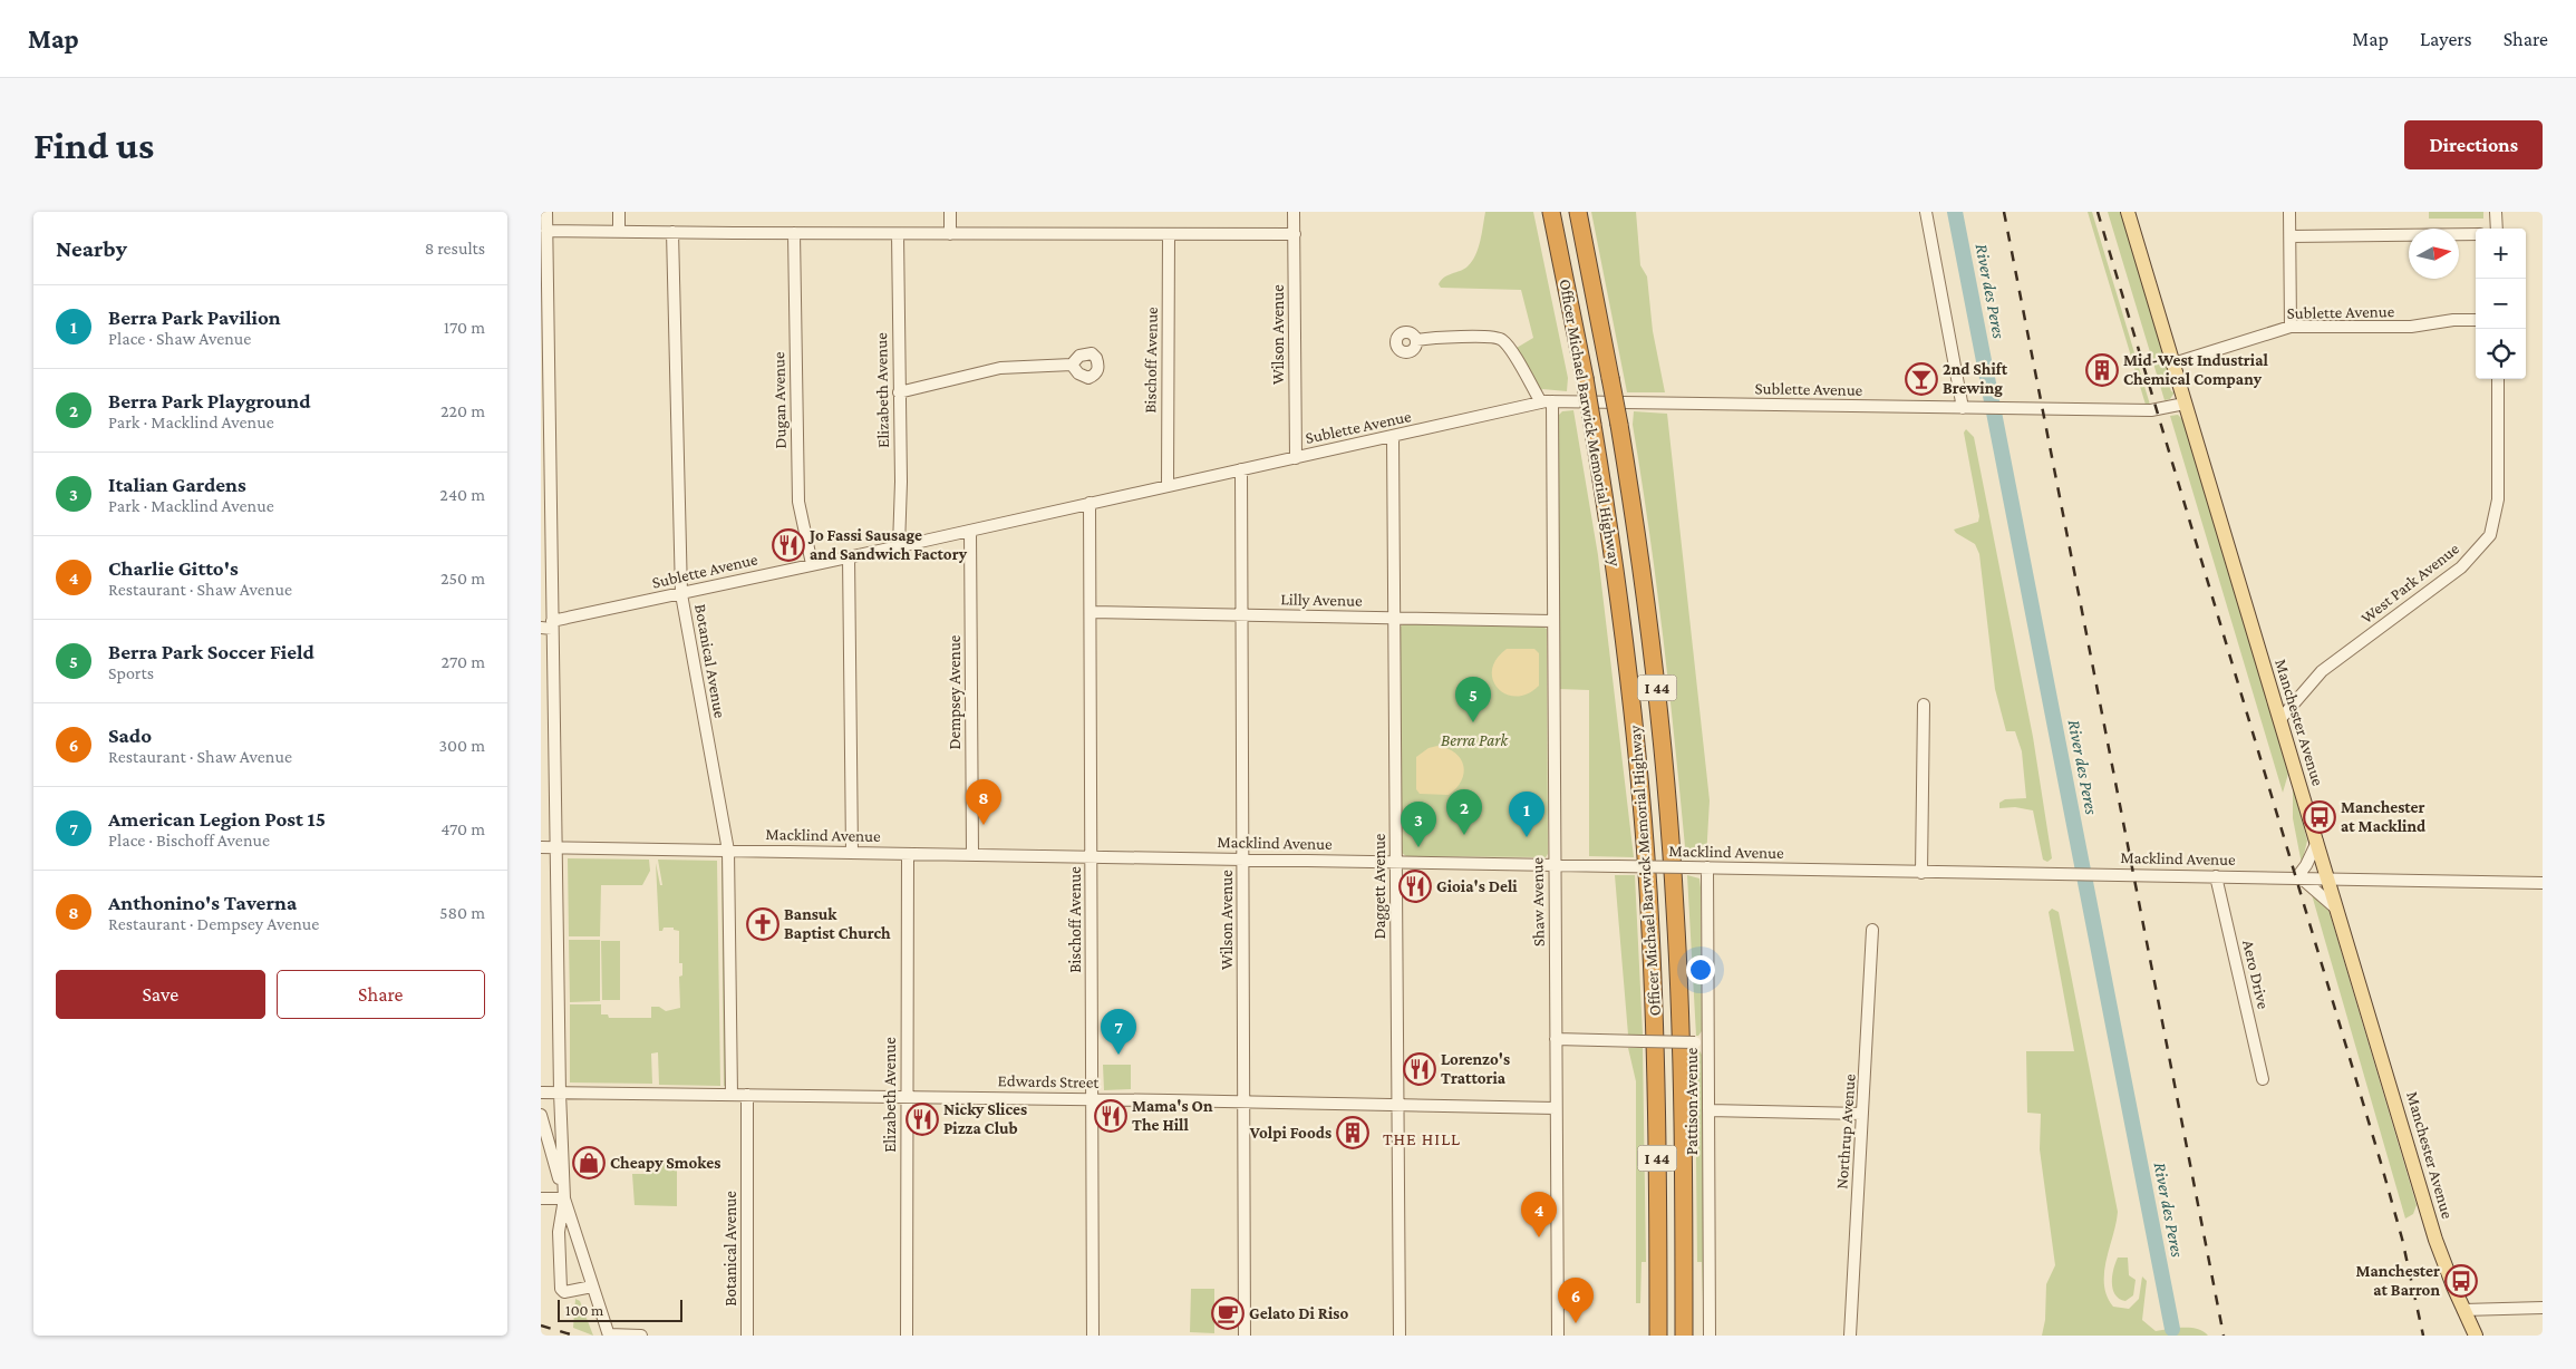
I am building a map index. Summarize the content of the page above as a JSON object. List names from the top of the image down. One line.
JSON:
{"streets":{"highway":["Officer Michael Barwick Memorial Highway","I 44"],"main road":["Manchester Avenue"],"street":["Sublette Avenue","Wilson Avenue","Bischoff Avenue","Elizabeth Avenue","Dugan Avenue","West Park Avenue","Lilly Avenue","Botanical Avenue","Dempsey Avenue","Macklind Avenue","Daggett Avenue","Shaw Avenue","Aero Drive","Edwards Street","Pattison Avenue","Northrup Avenue"]},"crossings":[["Sublette Avenue","Wilson Avenue"],["Sublette Avenue","Bischoff Avenue"],["Sublette Avenue","Elizabeth Avenue"],["Sublette Avenue","Dugan Avenue"],["Sublette Avenue","Botanical Avenue"],["Sublette Avenue","Dempsey Avenue"],["Sublette Avenue","Manchester Avenue"],["Sublette Avenue","Daggett Avenue"],["Sublette Avenue","Shaw Avenue"],["Wilson Avenue","Lilly Avenue"],["Wilson Avenue","Macklind Avenue"],["Wilson Avenue","Edwards Street"],["Bischoff Avenue","Lilly Avenue"],["Bischoff Avenue","Macklind Avenue"],["Bischoff Avenue","Edwards Street"],["Elizabeth Avenue","Macklind Avenue"],["Elizabeth Avenue","Edwards Street"],["West Park Avenue","Manchester Avenue"],["Lilly Avenue","Daggett Avenue"],["Lilly Avenue","Shaw Avenue"],["Botanical Avenue","Macklind Avenue"],["Botanical Avenue","Edwards Street"],["Dempsey Avenue","Macklind Avenue"],["Manchester Avenue","Macklind Avenue"],["Macklind Avenue","Daggett Avenue"],["Macklind Avenue","Shaw Avenue"],["Macklind Avenue","Aero Drive"],["Macklind Avenue","Pattison Avenue"],["Daggett Avenue","Edwards Street"],["Shaw Avenue","Edwards Street"]],"districts":["THE HILL"],"water":["River des Peres"],"parks":["Berra Park"],"places":{"building":["Mid-West Industrial Chemical Company","Volpi Foods"],"bar":["2nd Shift Brewing"],"restaurant":["Jo Fassi Sausage and Sandwich Factory","Gioia's Deli","Lorenzo's Trattoria","Mama's On The Hill","Nicky Slices Pizza Club"],"bus stop":["Manchester at Macklind","Manchester at Barron"],"church":["Bansuk Baptist Church"],"shop":["Cheapy Smokes"],"cafe":["Gelato Di Riso"]},"scale_bar":"100 m","north":"right","page":{"header":"Map","nav":["Map","Layers","Share"],"buttons":["Directions",["Save","Share"]],"title":"Find us","heading":["Nearby","8 results"],"map_buttons":["+","−"],"list":[{"mark":"1","name":"Berra Park Pavilion","note":"Place · Shaw Avenue","value":"170 m"},{"mark":"2","name":"Berra Park Playground","note":"Park · Macklind Avenue","value":"220 m"},{"mark":"3","name":"Italian Gardens","note":"Park · Macklind Avenue","value":"240 m"},{"mark":"4","name":"Charlie Gitto's","note":"Restaurant · Shaw Avenue","value":"250 m"},{"mark":"5","name":"Berra Park Soccer Field","note":"Sports","value":"270 m"},{"mark":"6","name":"Sado","note":"Restaurant · Shaw Avenue","value":"300 m"},{"mark":"7","name":"American Legion Post 15","note":"Place · Bischoff Avenue","value":"470 m"},{"mark":"8","name":"Anthonino's Taverna","note":"Restaurant · Dempsey Avenue","value":"580 m"}],"pins":["5","8","2","1","3","7","4","6"],"scale":"100 m"}}
